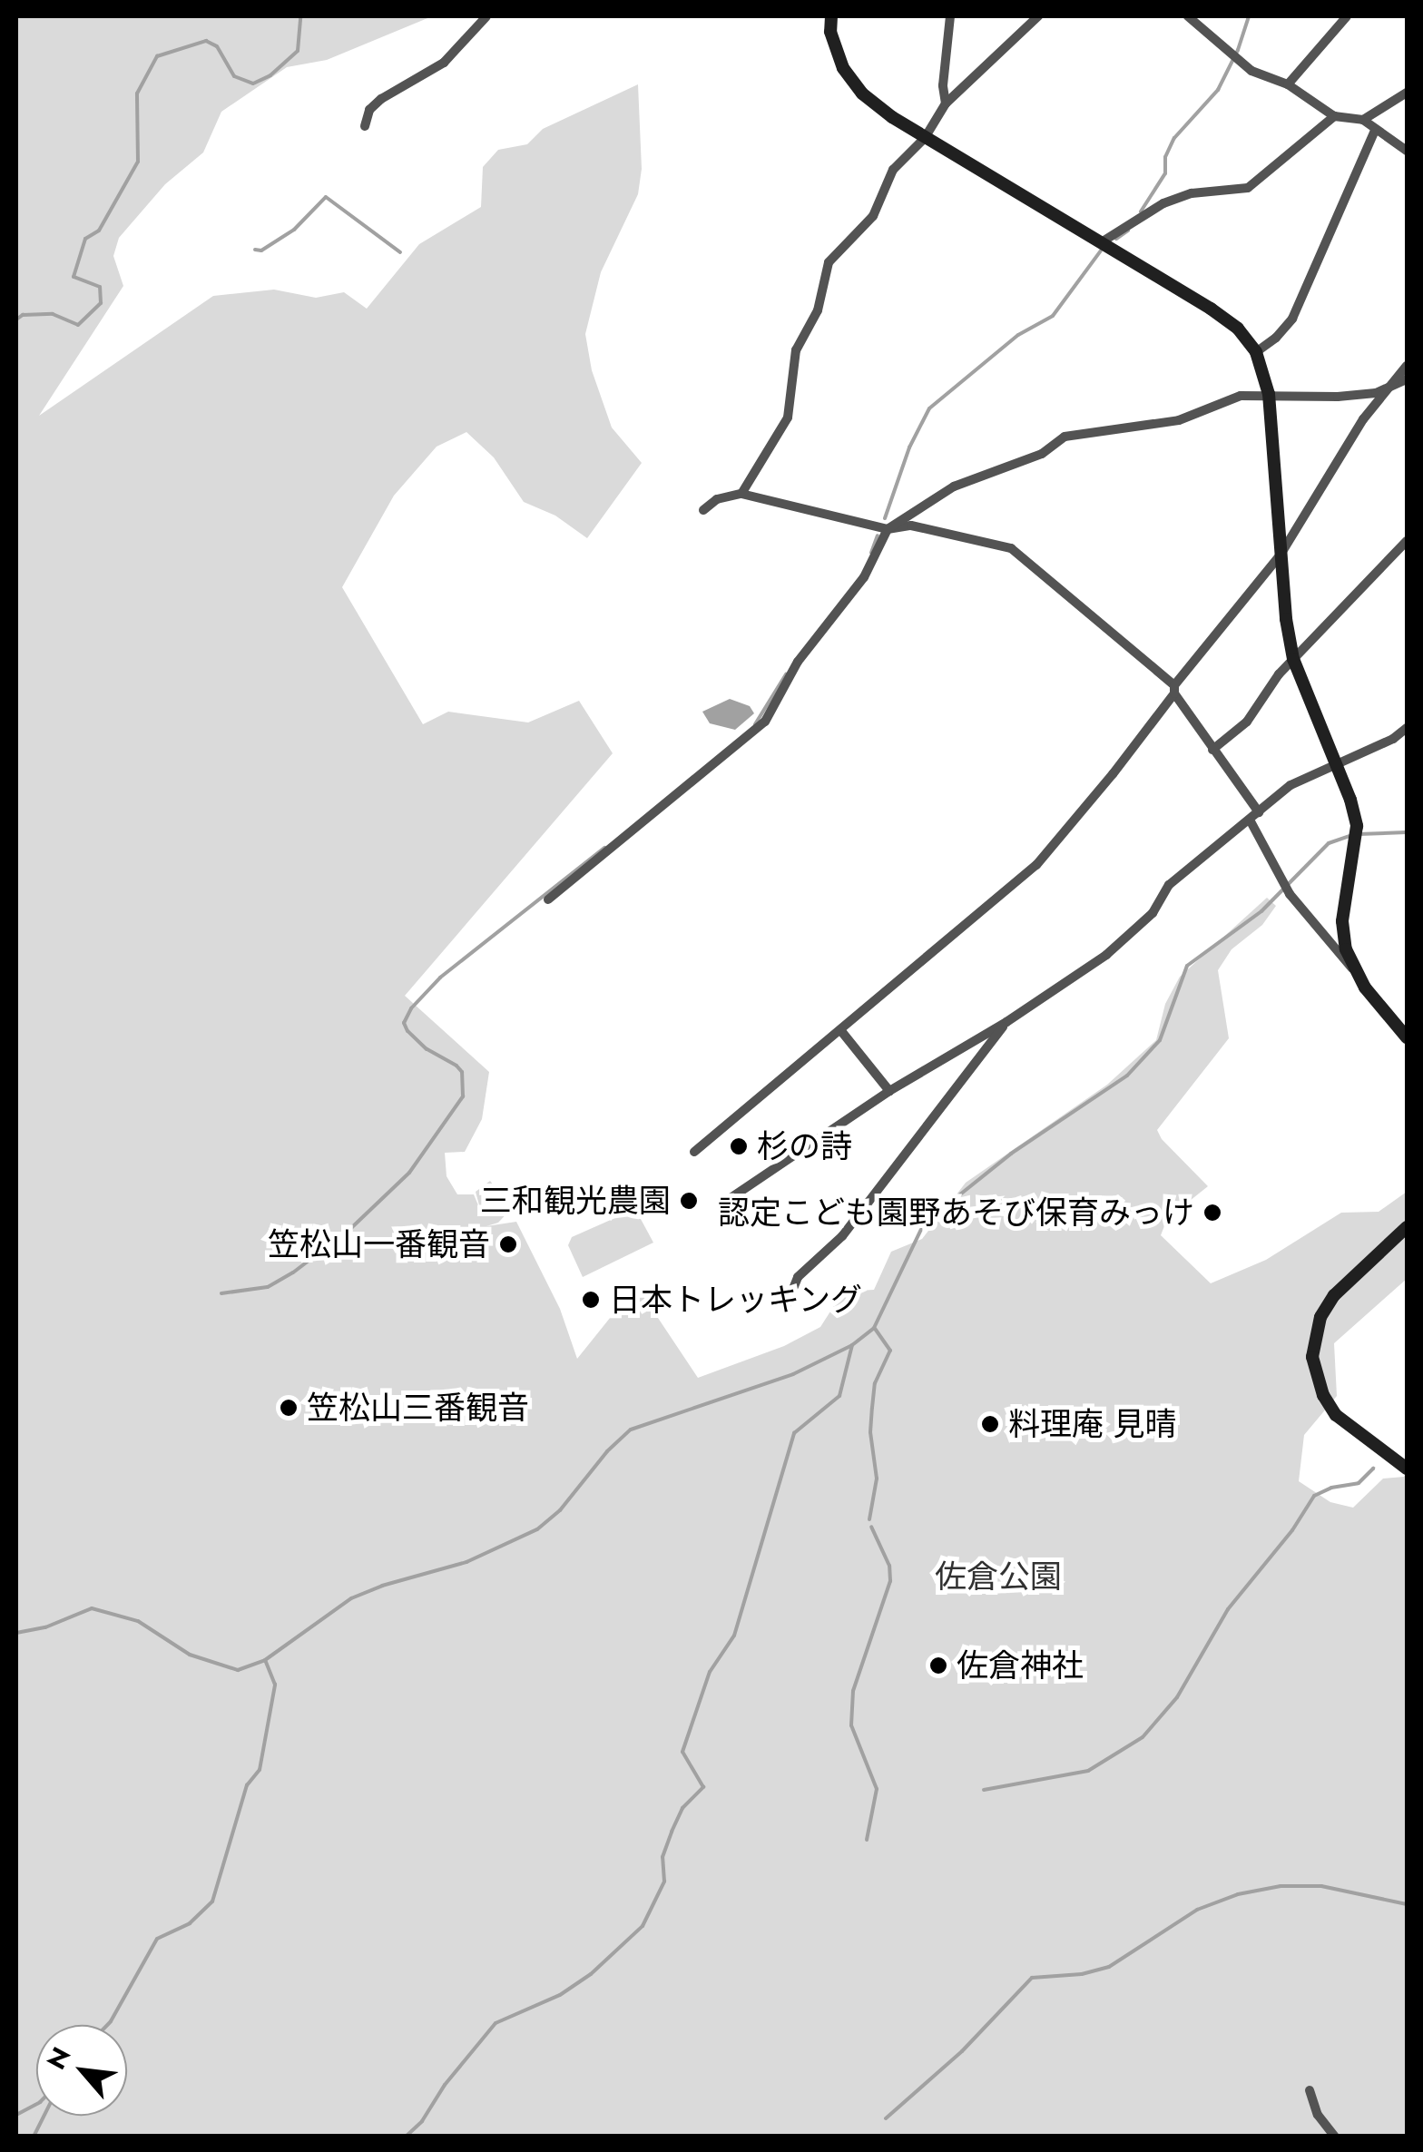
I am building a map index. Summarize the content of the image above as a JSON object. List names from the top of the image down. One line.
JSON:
{"parks":["佐倉公園"],"places":["杉の詩","三和観光農園","認定こども園野あそび保育みっけ","笠松山一番観音","日本トレッキング","笠松山三番観音","料理庵 見晴","佐倉神社"],"north":"top left"}
